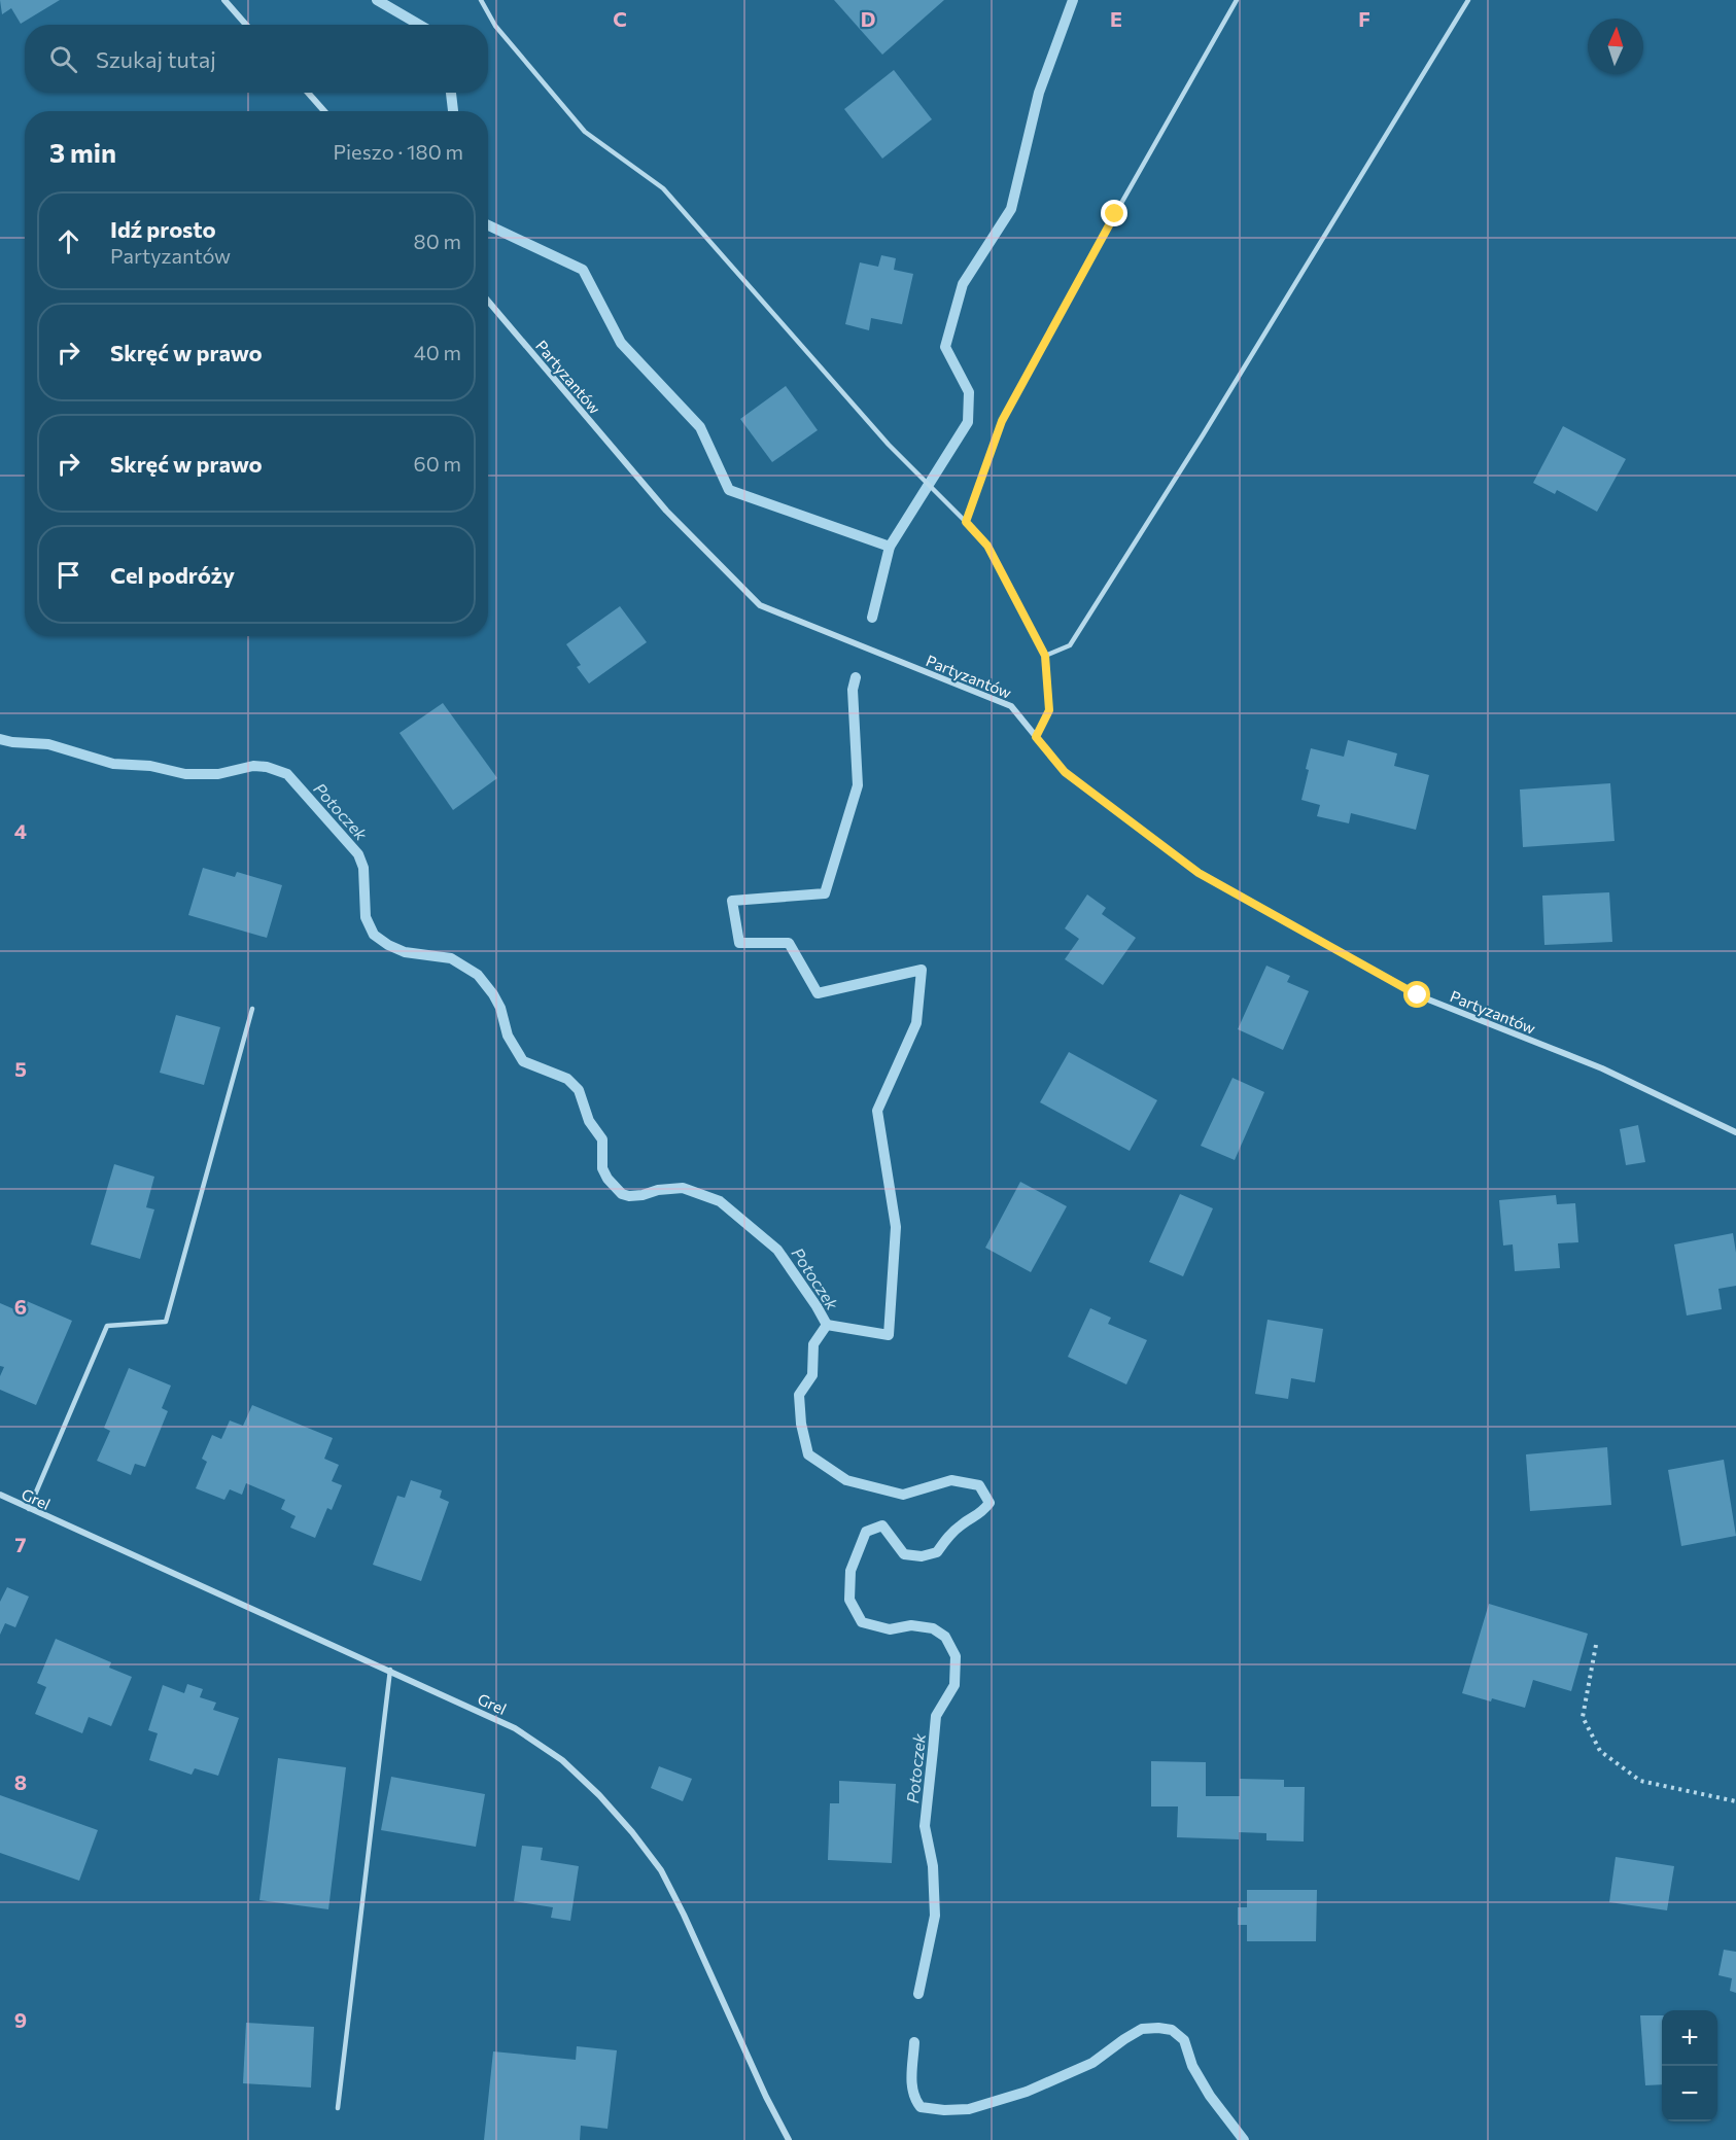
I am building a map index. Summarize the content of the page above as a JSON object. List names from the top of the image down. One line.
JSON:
{"streets":{"street":["Partyzantów","Grel"]},"water":["Potoczek"],"north":"top","page":{"search":"Szukaj tutaj","heading":["3 min","Pieszo · 180 m"],"list":[["Idź prosto","Partyzantów","80 m"],["Skręć w prawo","40 m"],["Skręć w prawo","60 m"],"Cel podróży"],"map_buttons":["+","−"]},"grid":{"columns":["C","D","E","F"],"rows":["4","5","6","7","8","9"]}}
